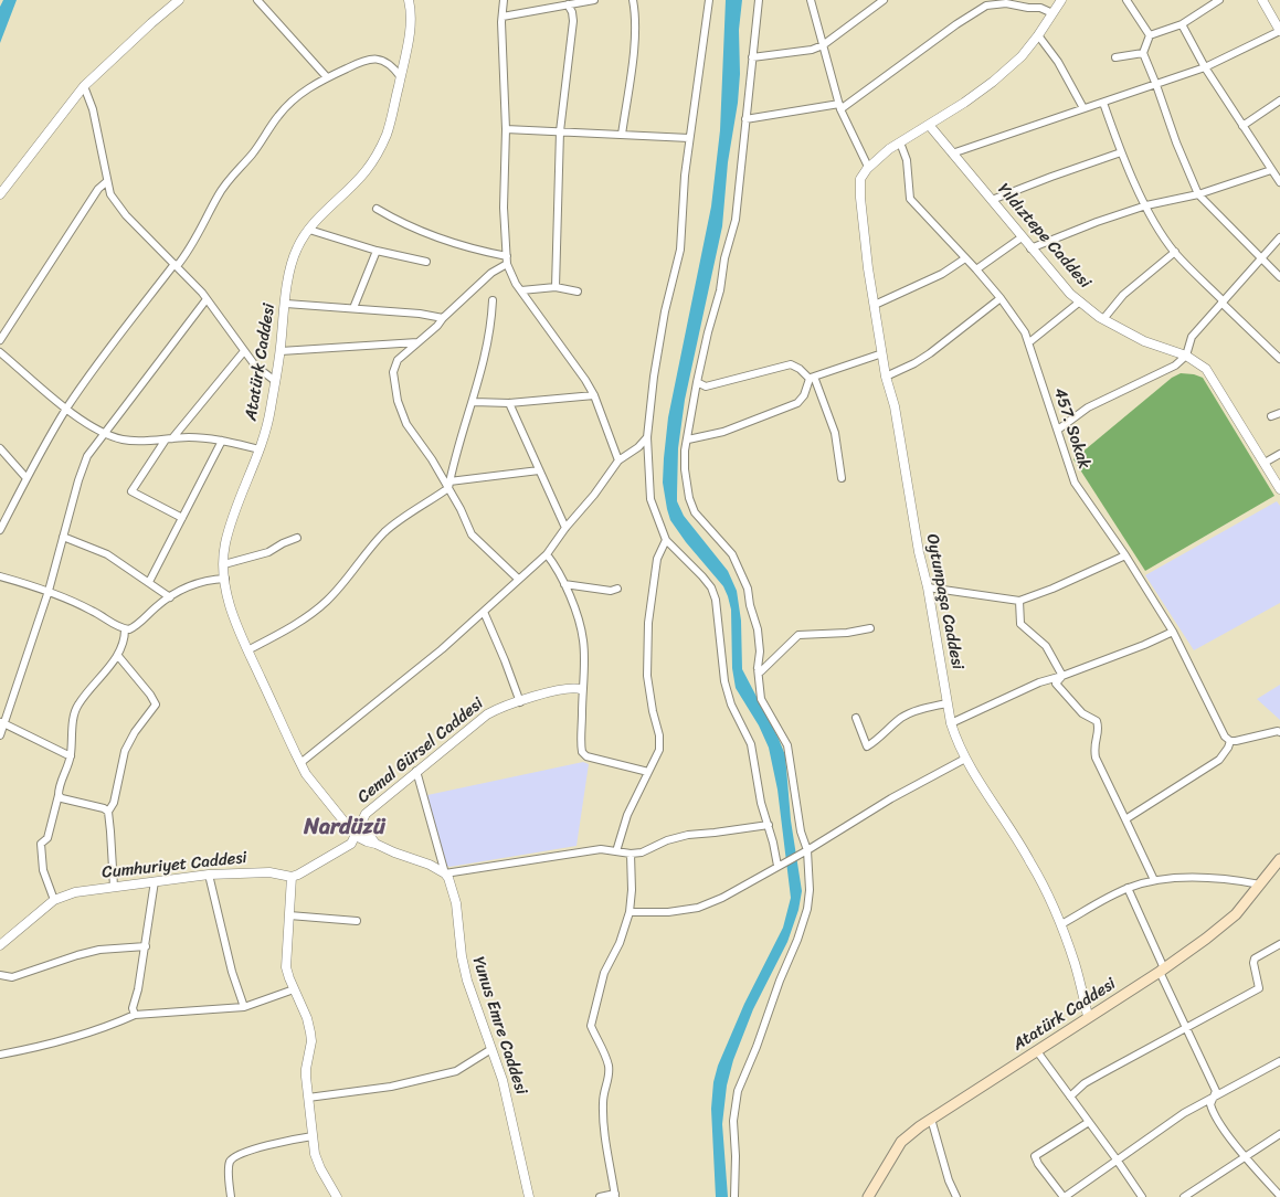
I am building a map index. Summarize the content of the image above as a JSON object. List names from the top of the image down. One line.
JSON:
{"streets":{"main road":["Atatürk Caddesi"],"street":["Yıldıztepe Caddesi","457. Sokak","Oytunpaşa Caddesi","Cemal Gürsel Caddesi","Cumhuriyet Caddesi","Yunus Emre Caddesi"]},"crossings":[["Atatürk Caddesi","Oytunpaşa Caddesi"],["Atatürk Caddesi","Cemal Gürsel Caddesi"]],"districts":["Nardüzü"]}
